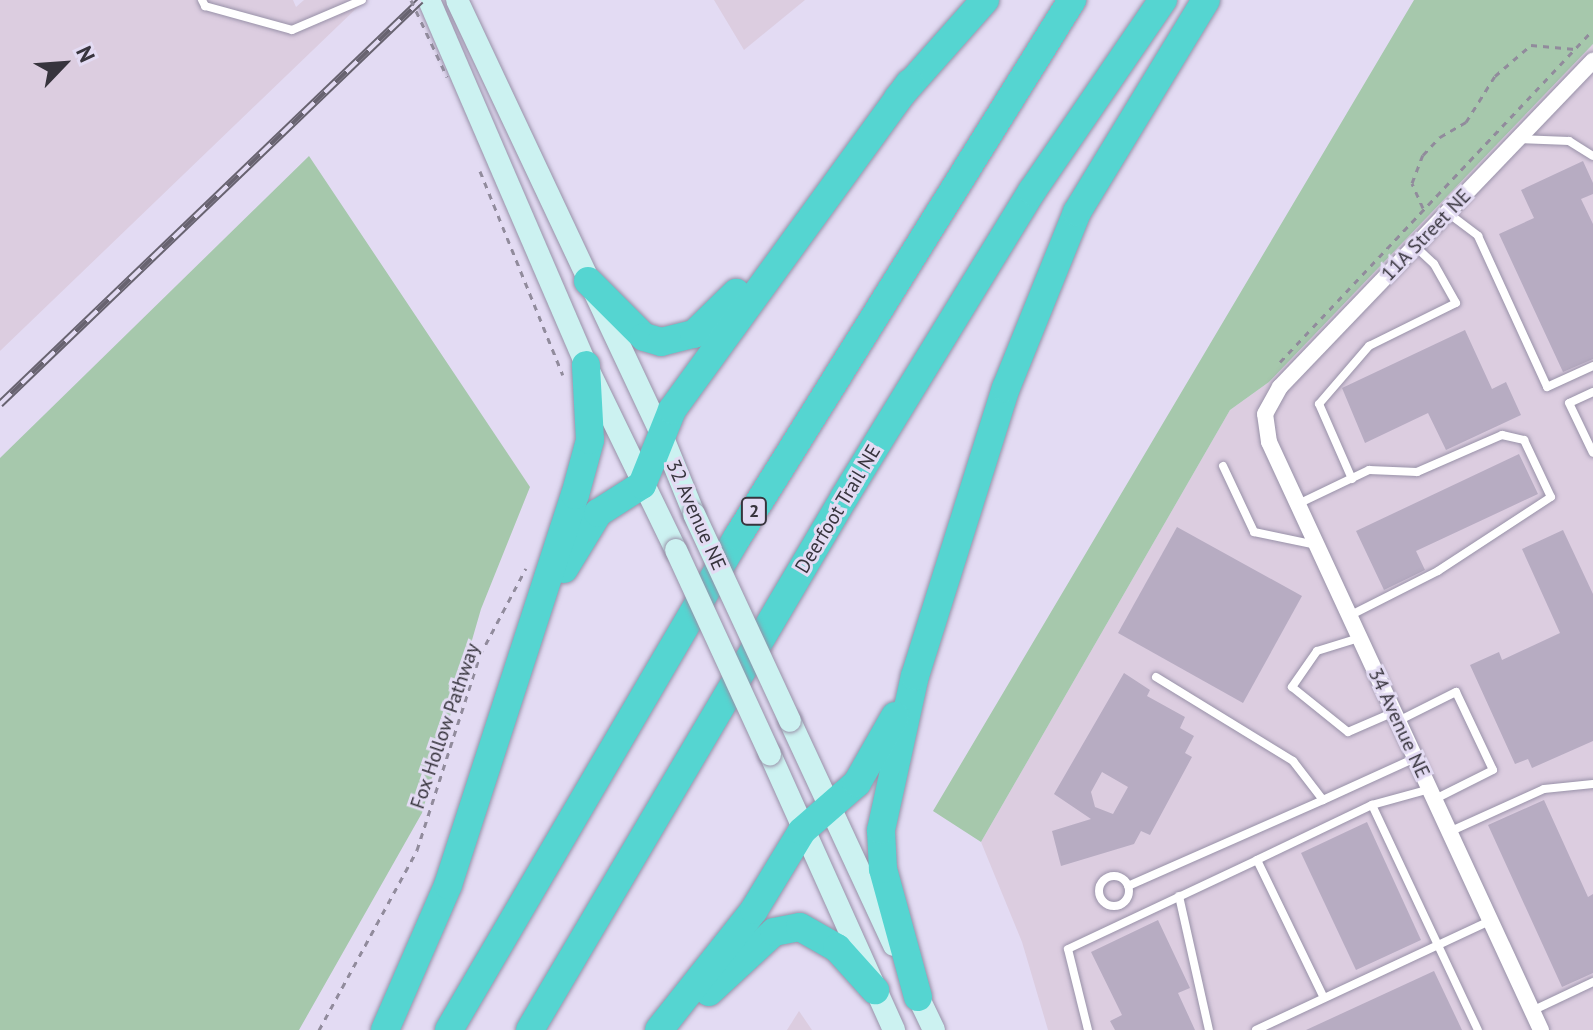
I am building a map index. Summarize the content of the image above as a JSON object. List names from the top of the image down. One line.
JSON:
{"streets":{"highway":["Deerfoot Trail NE","2"],"main road":["32 Avenue NE"],"street":["11A Street NE","34 Avenue NE"],"path":["Fox Hollow Pathway"]},"crossings":[["11A Street NE","34 Avenue NE"]],"north":"top right"}
